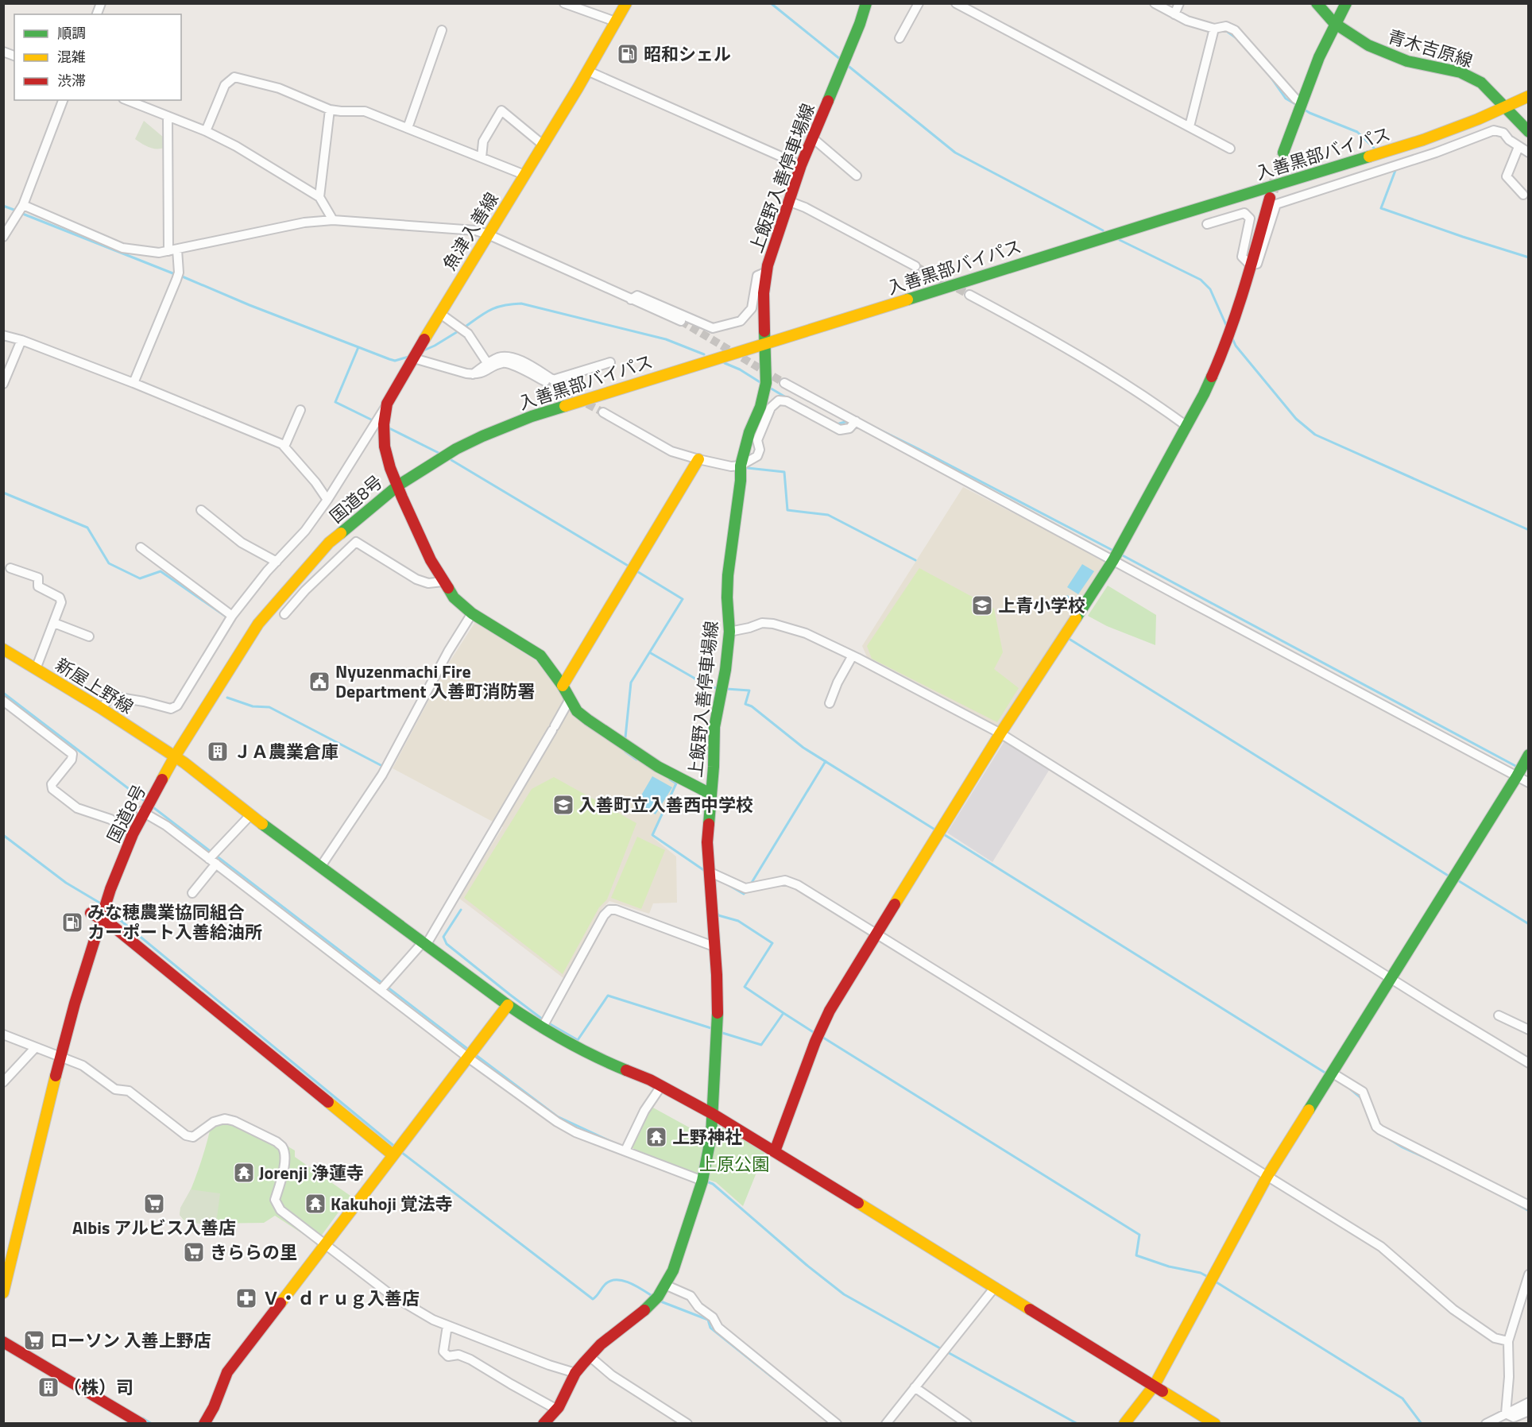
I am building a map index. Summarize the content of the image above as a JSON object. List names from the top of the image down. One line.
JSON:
{"streets":{"main road":["青木吉原線","入善黒部バイパス","上飯野入善停車場線","魚津入善線","国道8号","新屋上野線"]},"crossings":[["青木吉原線","入善黒部バイパス"],["入善黒部バイパス","上飯野入善停車場線"],["入善黒部バイパス","魚津入善線"],["入善黒部バイパス","国道8号"],["上飯野入善停車場線","魚津入善線"],["上飯野入善停車場線","新屋上野線"],["魚津入善線","国道8号"],["国道8号","新屋上野線"]],"parks":["上原公園"],"places":{"fuel station":["昭和シェル","みな穂農業協同組合 カーポート入善給油所"],"school or university":["上青小学校","入善町立入善西中学校"],"public building":["Nyuzenmachi Fire Department 入善町消防署"],"building":["ＪＡ農業倉庫","（株）司"],"temple":["上野神社","Jorenji 浄蓮寺","Kakuhoji 覚法寺"],"supermarket":["Albis アルビス入善店","きららの里","ローソン 入善上野店"],"pharmacy":["Ｖ・ｄｒｕｇ入善店"]},"legend":["順調","混雑","渋滞"]}
